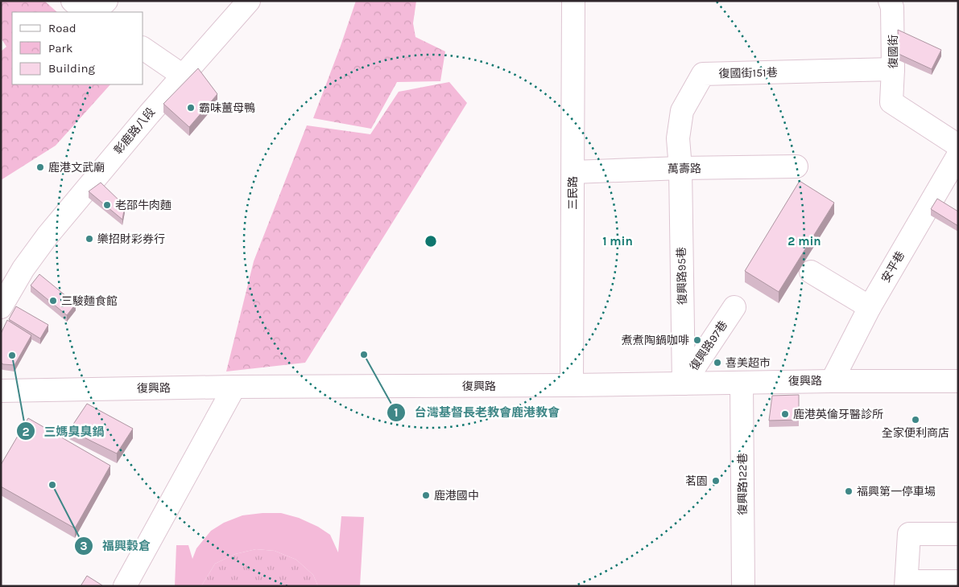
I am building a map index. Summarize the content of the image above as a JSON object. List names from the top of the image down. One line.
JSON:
{"streets":{"street":["復國街","復國街151巷","彰鹿路八段","萬壽路","三民路","安平巷","復興路95巷","復興路97巷","復興路","復興路122巷"]},"crossings":[["復國街","復國街151巷"],["復國街151巷","萬壽路"],["復國街151巷","復興路95巷"],["萬壽路","三民路"],["萬壽路","復興路95巷"],["三民路","復興路"],["安平巷","復興路"],["復興路95巷","復興路97巷"],["復興路95巷","復興路"],["復興路97巷","復興路"],["復興路","復興路122巷"]],"places":["霸味薑母鴨","鹿港文武廟","老邵牛肉麵","樂招財彩券行","三駿麵食館","煮煮陶鍋咖啡","台灣基督長老教會鹿港教會","三媽臭臭鍋","喜美超市","鹿港英倫牙醫診所","全家便利商店","茗園","福興穀倉","福興第一停車場","鹿港國中"],"legend":["Road","Park","Building"],"rings":["1 min","2 min"]}
